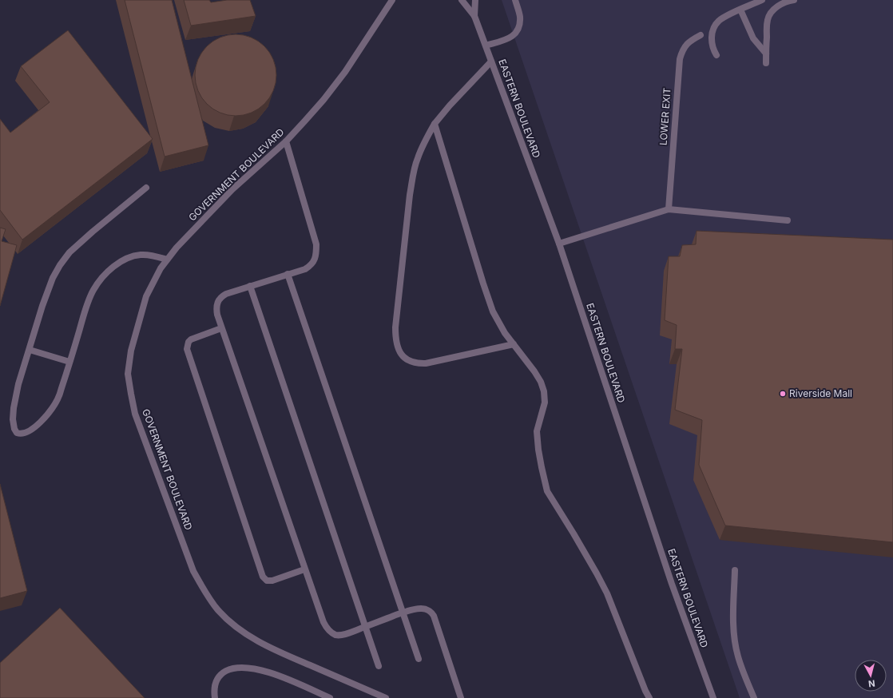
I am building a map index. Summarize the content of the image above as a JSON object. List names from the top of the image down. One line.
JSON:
{"streets":{"street":["EASTERN BOULEVARD","LOWER EXIT","GOVERNMENT BOULEVARD"]},"places":["Riverside Mall"],"north":"bottom"}
